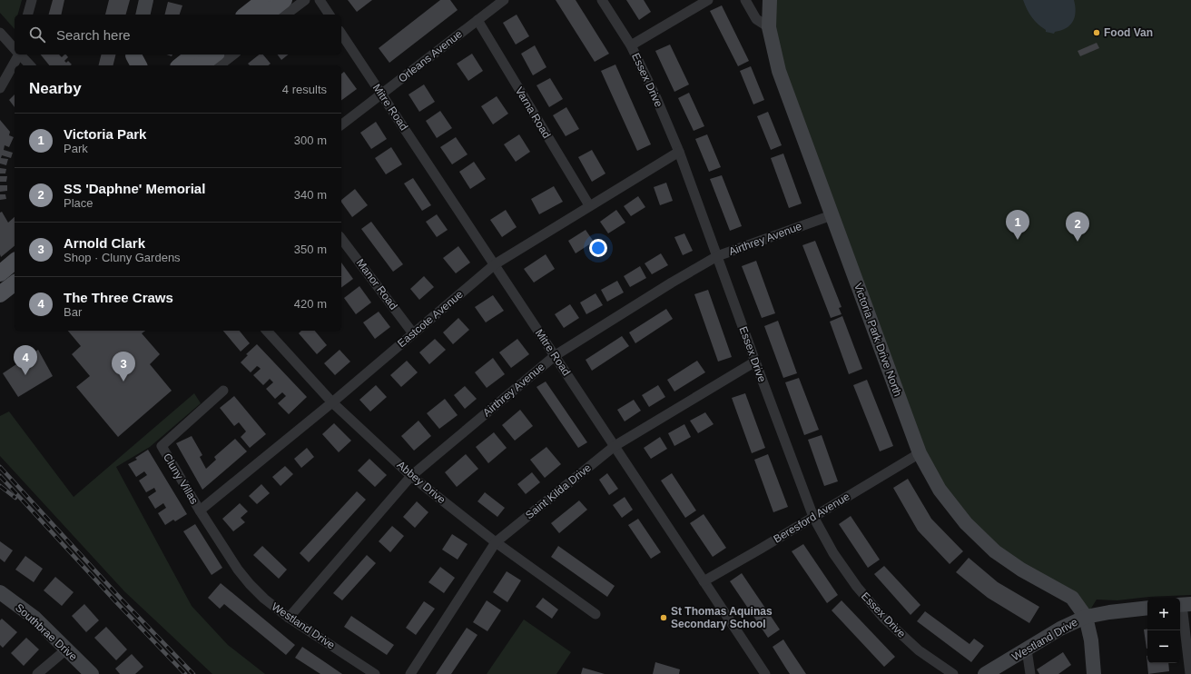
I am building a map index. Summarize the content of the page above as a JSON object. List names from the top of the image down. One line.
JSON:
{"streets":{"street":["Orleans Avenue","Essex Drive","Mitre Road","Varna Road","Airthrey Avenue","Manor Road","Eastcote Avenue","Victoria Park Drive North","Cluny Villas","Abbey Drive","Saint Kilda Drive","Beresford Avenue","Westland Drive","Southbrae Drive"]},"crossings":[["Orleans Avenue","Mitre Road"],["Orleans Avenue","Varna Road"],["Essex Drive","Airthrey Avenue"],["Essex Drive","Eastcote Avenue"],["Essex Drive","Saint Kilda Drive"],["Essex Drive","Beresford Avenue"],["Mitre Road","Airthrey Avenue"],["Mitre Road","Eastcote Avenue"],["Mitre Road","Saint Kilda Drive"],["Mitre Road","Beresford Avenue"],["Varna Road","Eastcote Avenue"],["Airthrey Avenue","Victoria Park Drive North"],["Airthrey Avenue","Abbey Drive"],["Airthrey Avenue","Westland Drive"],["Manor Road","Eastcote Avenue"],["Eastcote Avenue","Cluny Villas"],["Eastcote Avenue","Abbey Drive"],["Victoria Park Drive North","Beresford Avenue"],["Victoria Park Drive North","Westland Drive"],["Cluny Villas","Westland Drive"],["Abbey Drive","Saint Kilda Drive"]],"places":["Food Van","St Thomas Aquinas Secondary School"],"page":{"search":"Search here","heading":["Nearby","4 results"],"list":[{"mark":"1","name":"Victoria Park","note":"Park","value":"300 m"},{"mark":"2","name":"SS 'Daphne' Memorial","note":"Place","value":"340 m"},{"mark":"3","name":"Arnold Clark","note":"Shop · Cluny Gardens","value":"350 m"},{"mark":"4","name":"The Three Craws","note":"Bar","value":"420 m"}],"pins":["1","2","4","3"],"map_buttons":["+","−"]}}
